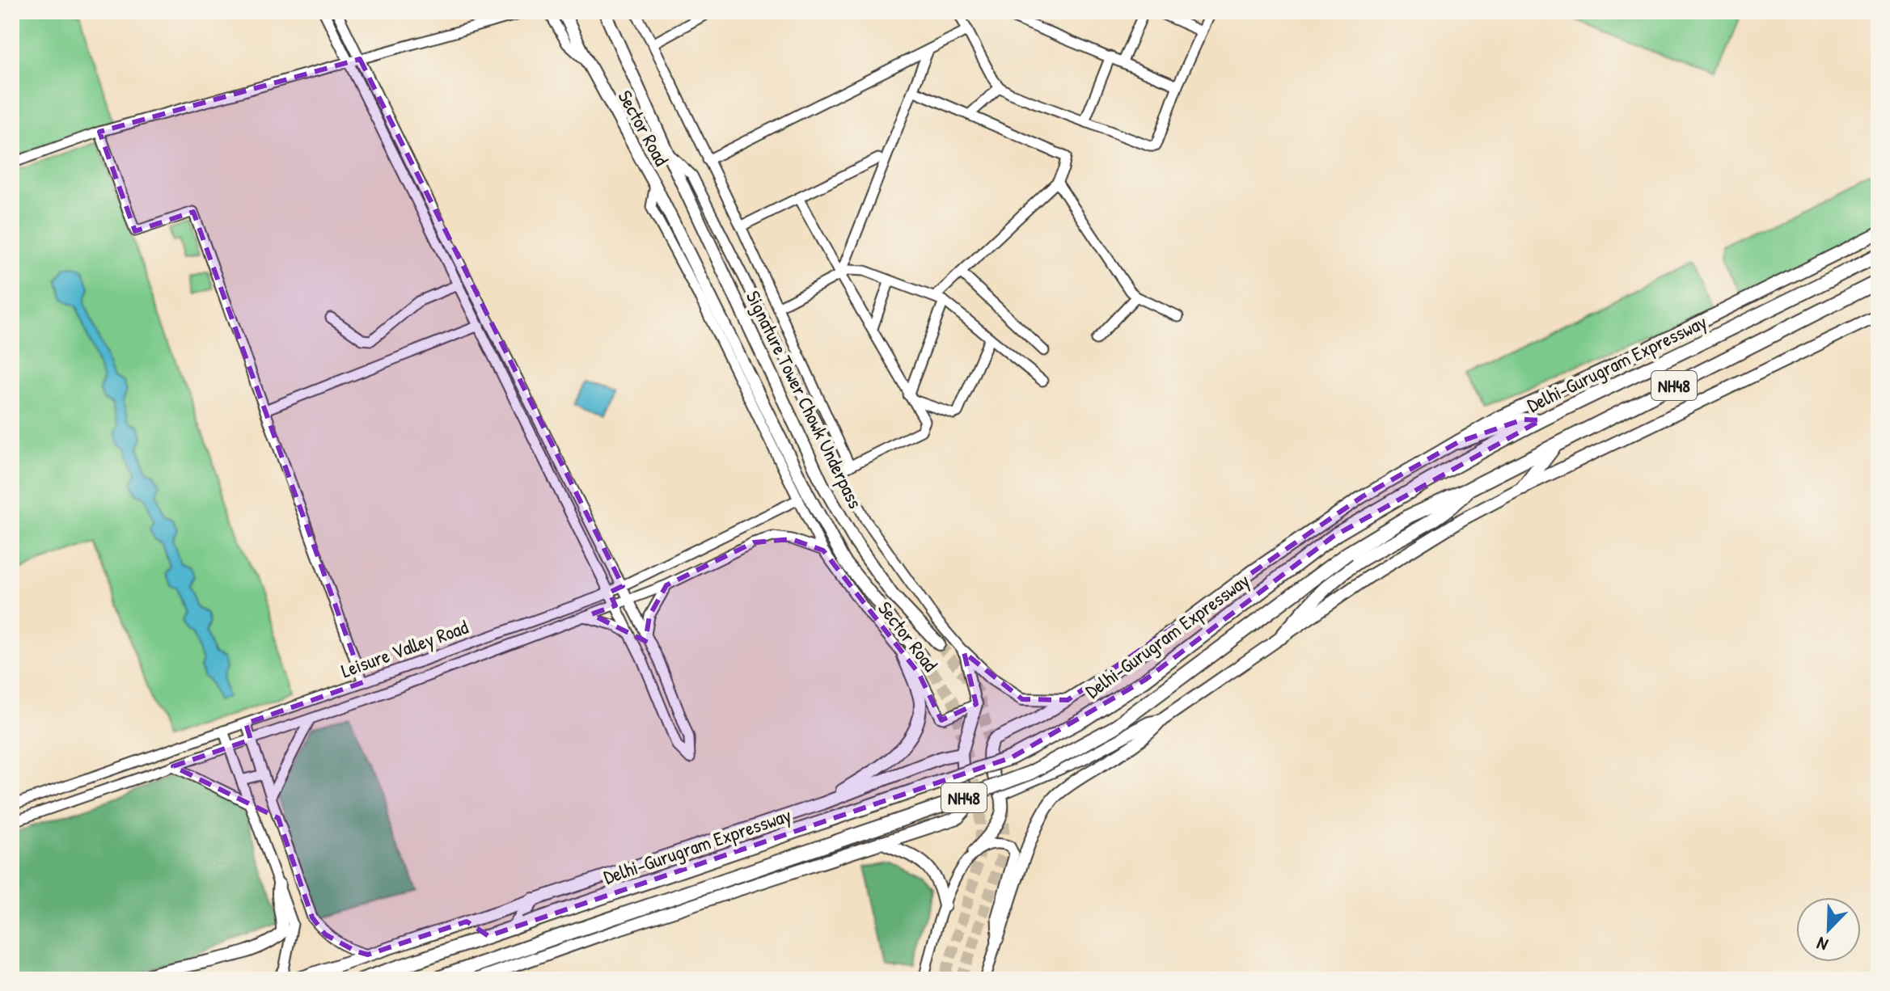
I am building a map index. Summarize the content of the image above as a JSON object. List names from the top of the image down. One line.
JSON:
{"streets":{"highway":["Delhi-Gurugram Expressway","NH48"],"main road":["Sector Road","Signature Tower Chowk Underpass"],"street":["Leisure Valley Road"]},"crossings":[["Sector Road","Signature Tower Chowk Underpass"],["Sector Road","Leisure Valley Road"]],"north":"bottom left"}
